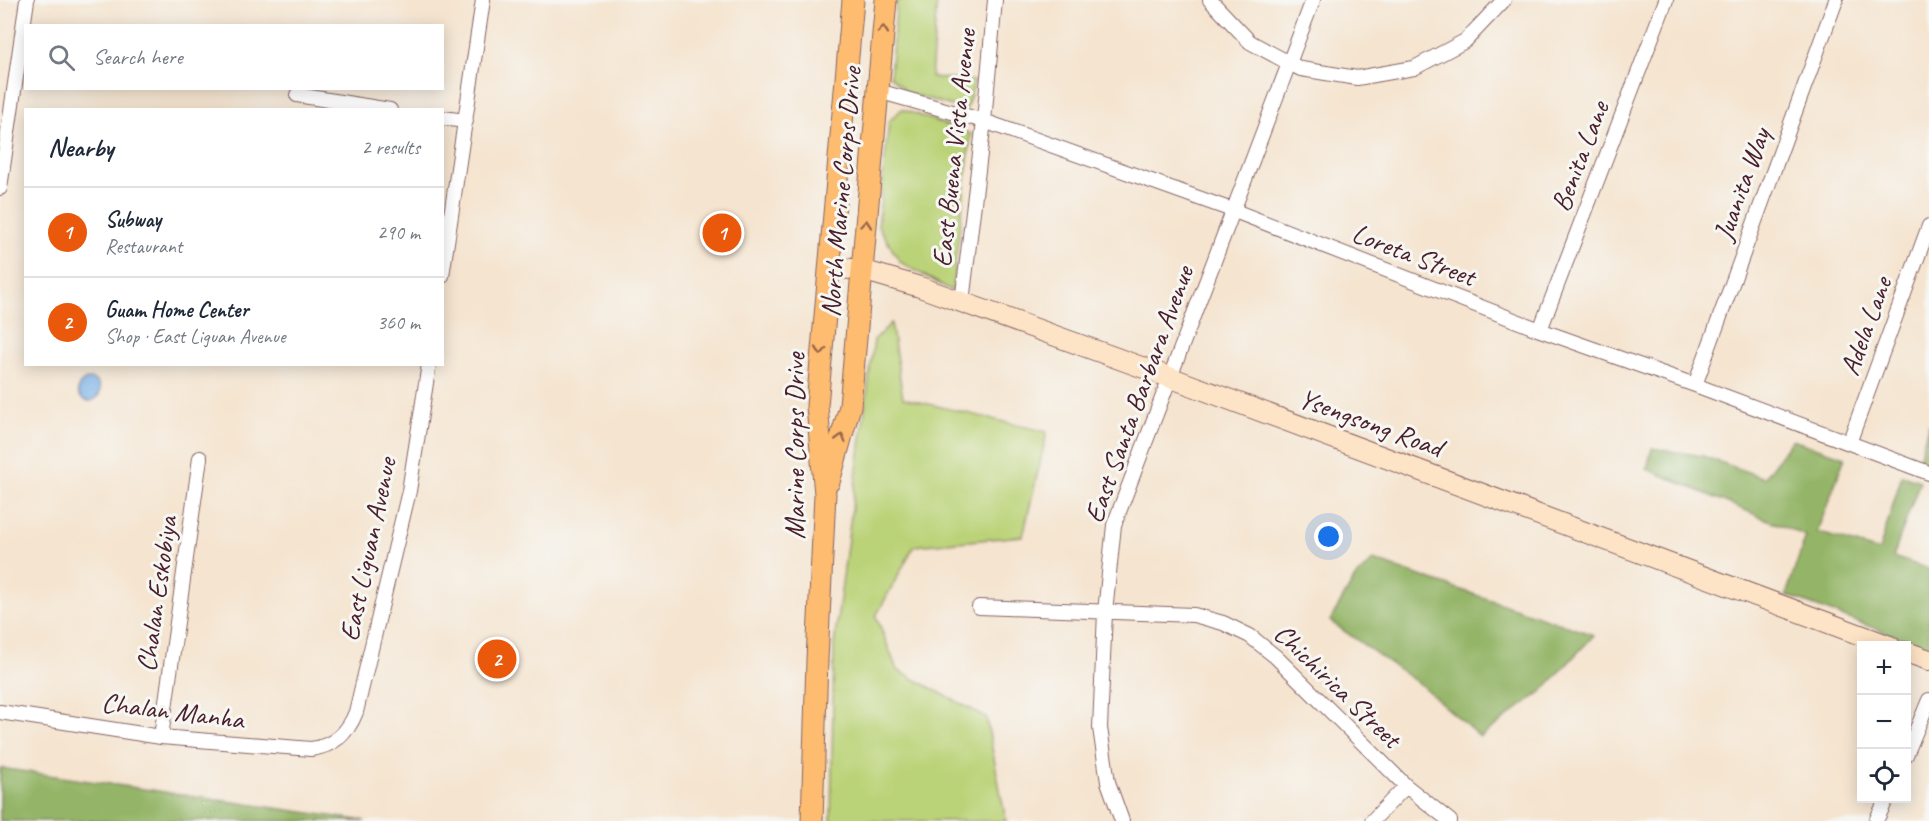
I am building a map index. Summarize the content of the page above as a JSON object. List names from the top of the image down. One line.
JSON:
{"streets":{"main road":["North Marine Corps Drive","Ysengsong Road","Marine Corps Drive"],"street":["East Buena Vista Avenue","Benita Lane","Juanita Way","Loreta Street","Adela Lane","East Santa Barbara Avenue","East Liguan Avenue","Chalan Eskobiya","Chichirica Street","Chalan Manha"]},"crossings":[["East Buena Vista Avenue","Loreta Street"],["East Buena Vista Avenue","Ysengsong Road"],["Benita Lane","Loreta Street"],["Juanita Way","Loreta Street"],["North Marine Corps Drive","Loreta Street"],["North Marine Corps Drive","Ysengsong Road"],["North Marine Corps Drive","Marine Corps Drive"],["Loreta Street","Adela Lane"],["Loreta Street","East Santa Barbara Avenue"],["East Santa Barbara Avenue","Ysengsong Road"],["East Santa Barbara Avenue","Chichirica Street"],["Ysengsong Road","Marine Corps Drive"],["East Liguan Avenue","Chalan Manha"],["Chalan Eskobiya","Chalan Manha"]],"one_way":["North Marine Corps Drive"],"page":{"search":"Search here","heading":["Nearby","2 results"],"list":[{"mark":"1","name":"Subway","note":"Restaurant","value":"290 m"},{"mark":"2","name":"Guam Home Center","note":"Shop · East Liguan Avenue","value":"360 m"}],"pins":["1","2"],"map_buttons":["+","−"]}}
